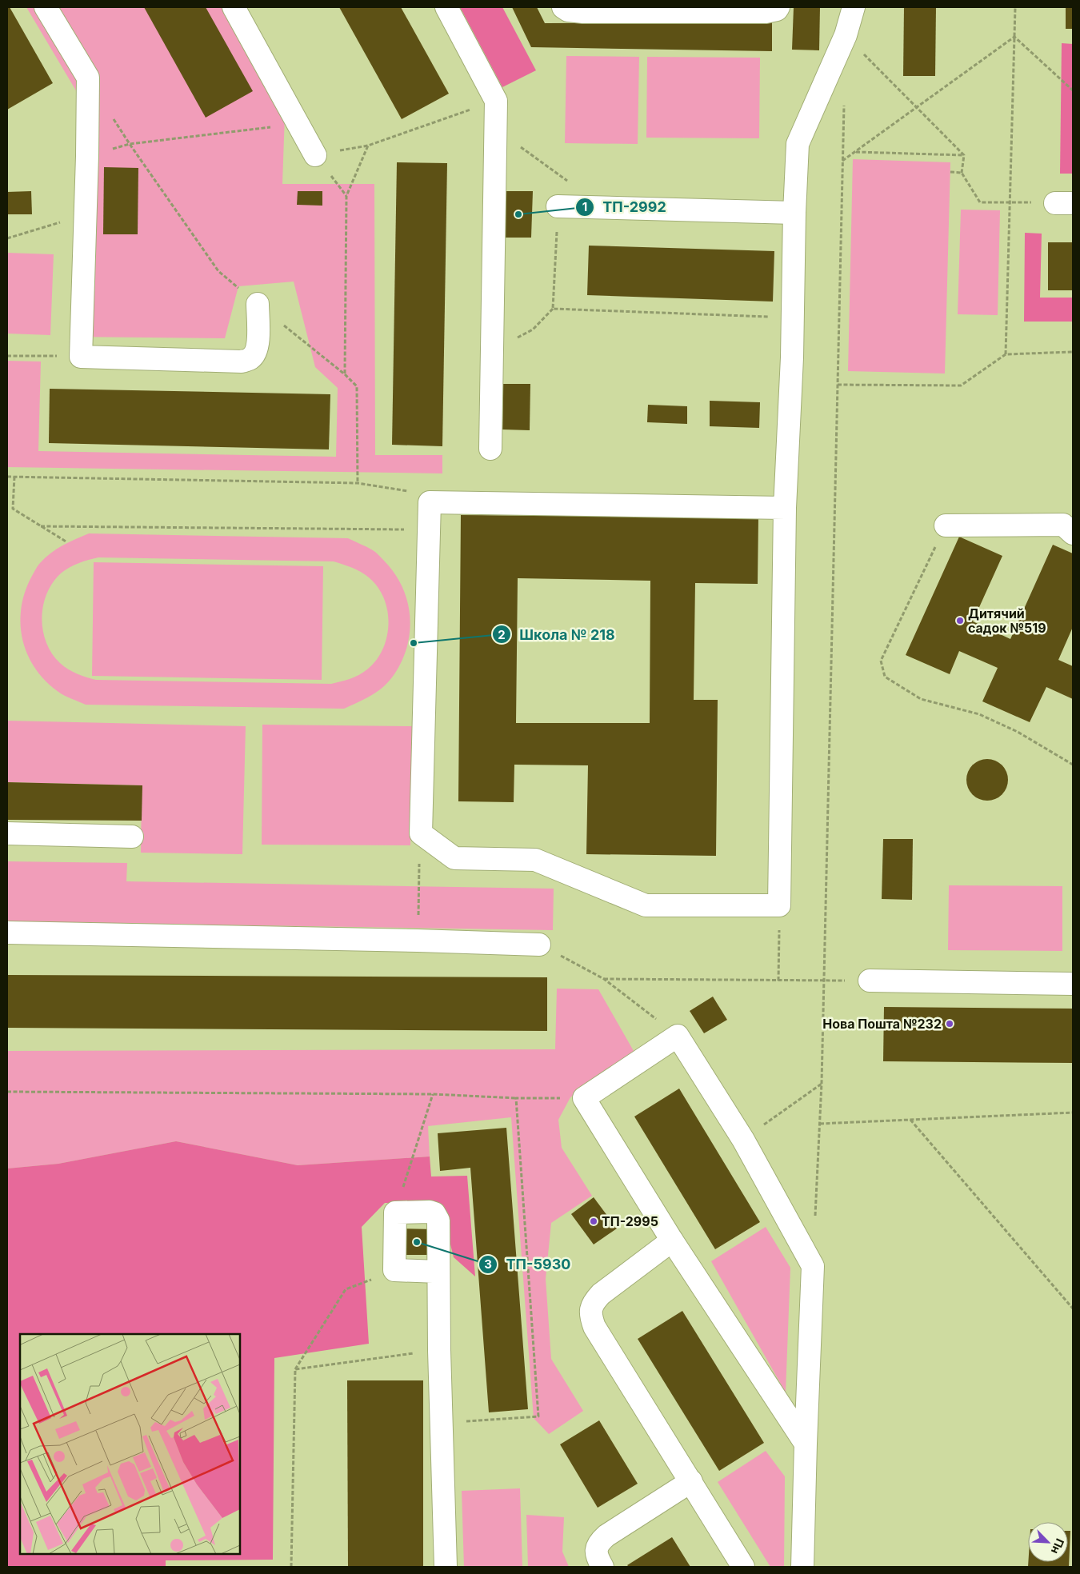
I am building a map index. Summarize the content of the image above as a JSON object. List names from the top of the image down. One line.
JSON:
{"places":["ТП-2992","Дитячий садок №519","Школа № 218","Нова Пошта №232","ТП-2995","ТП-5930"],"north":"bottom right"}
